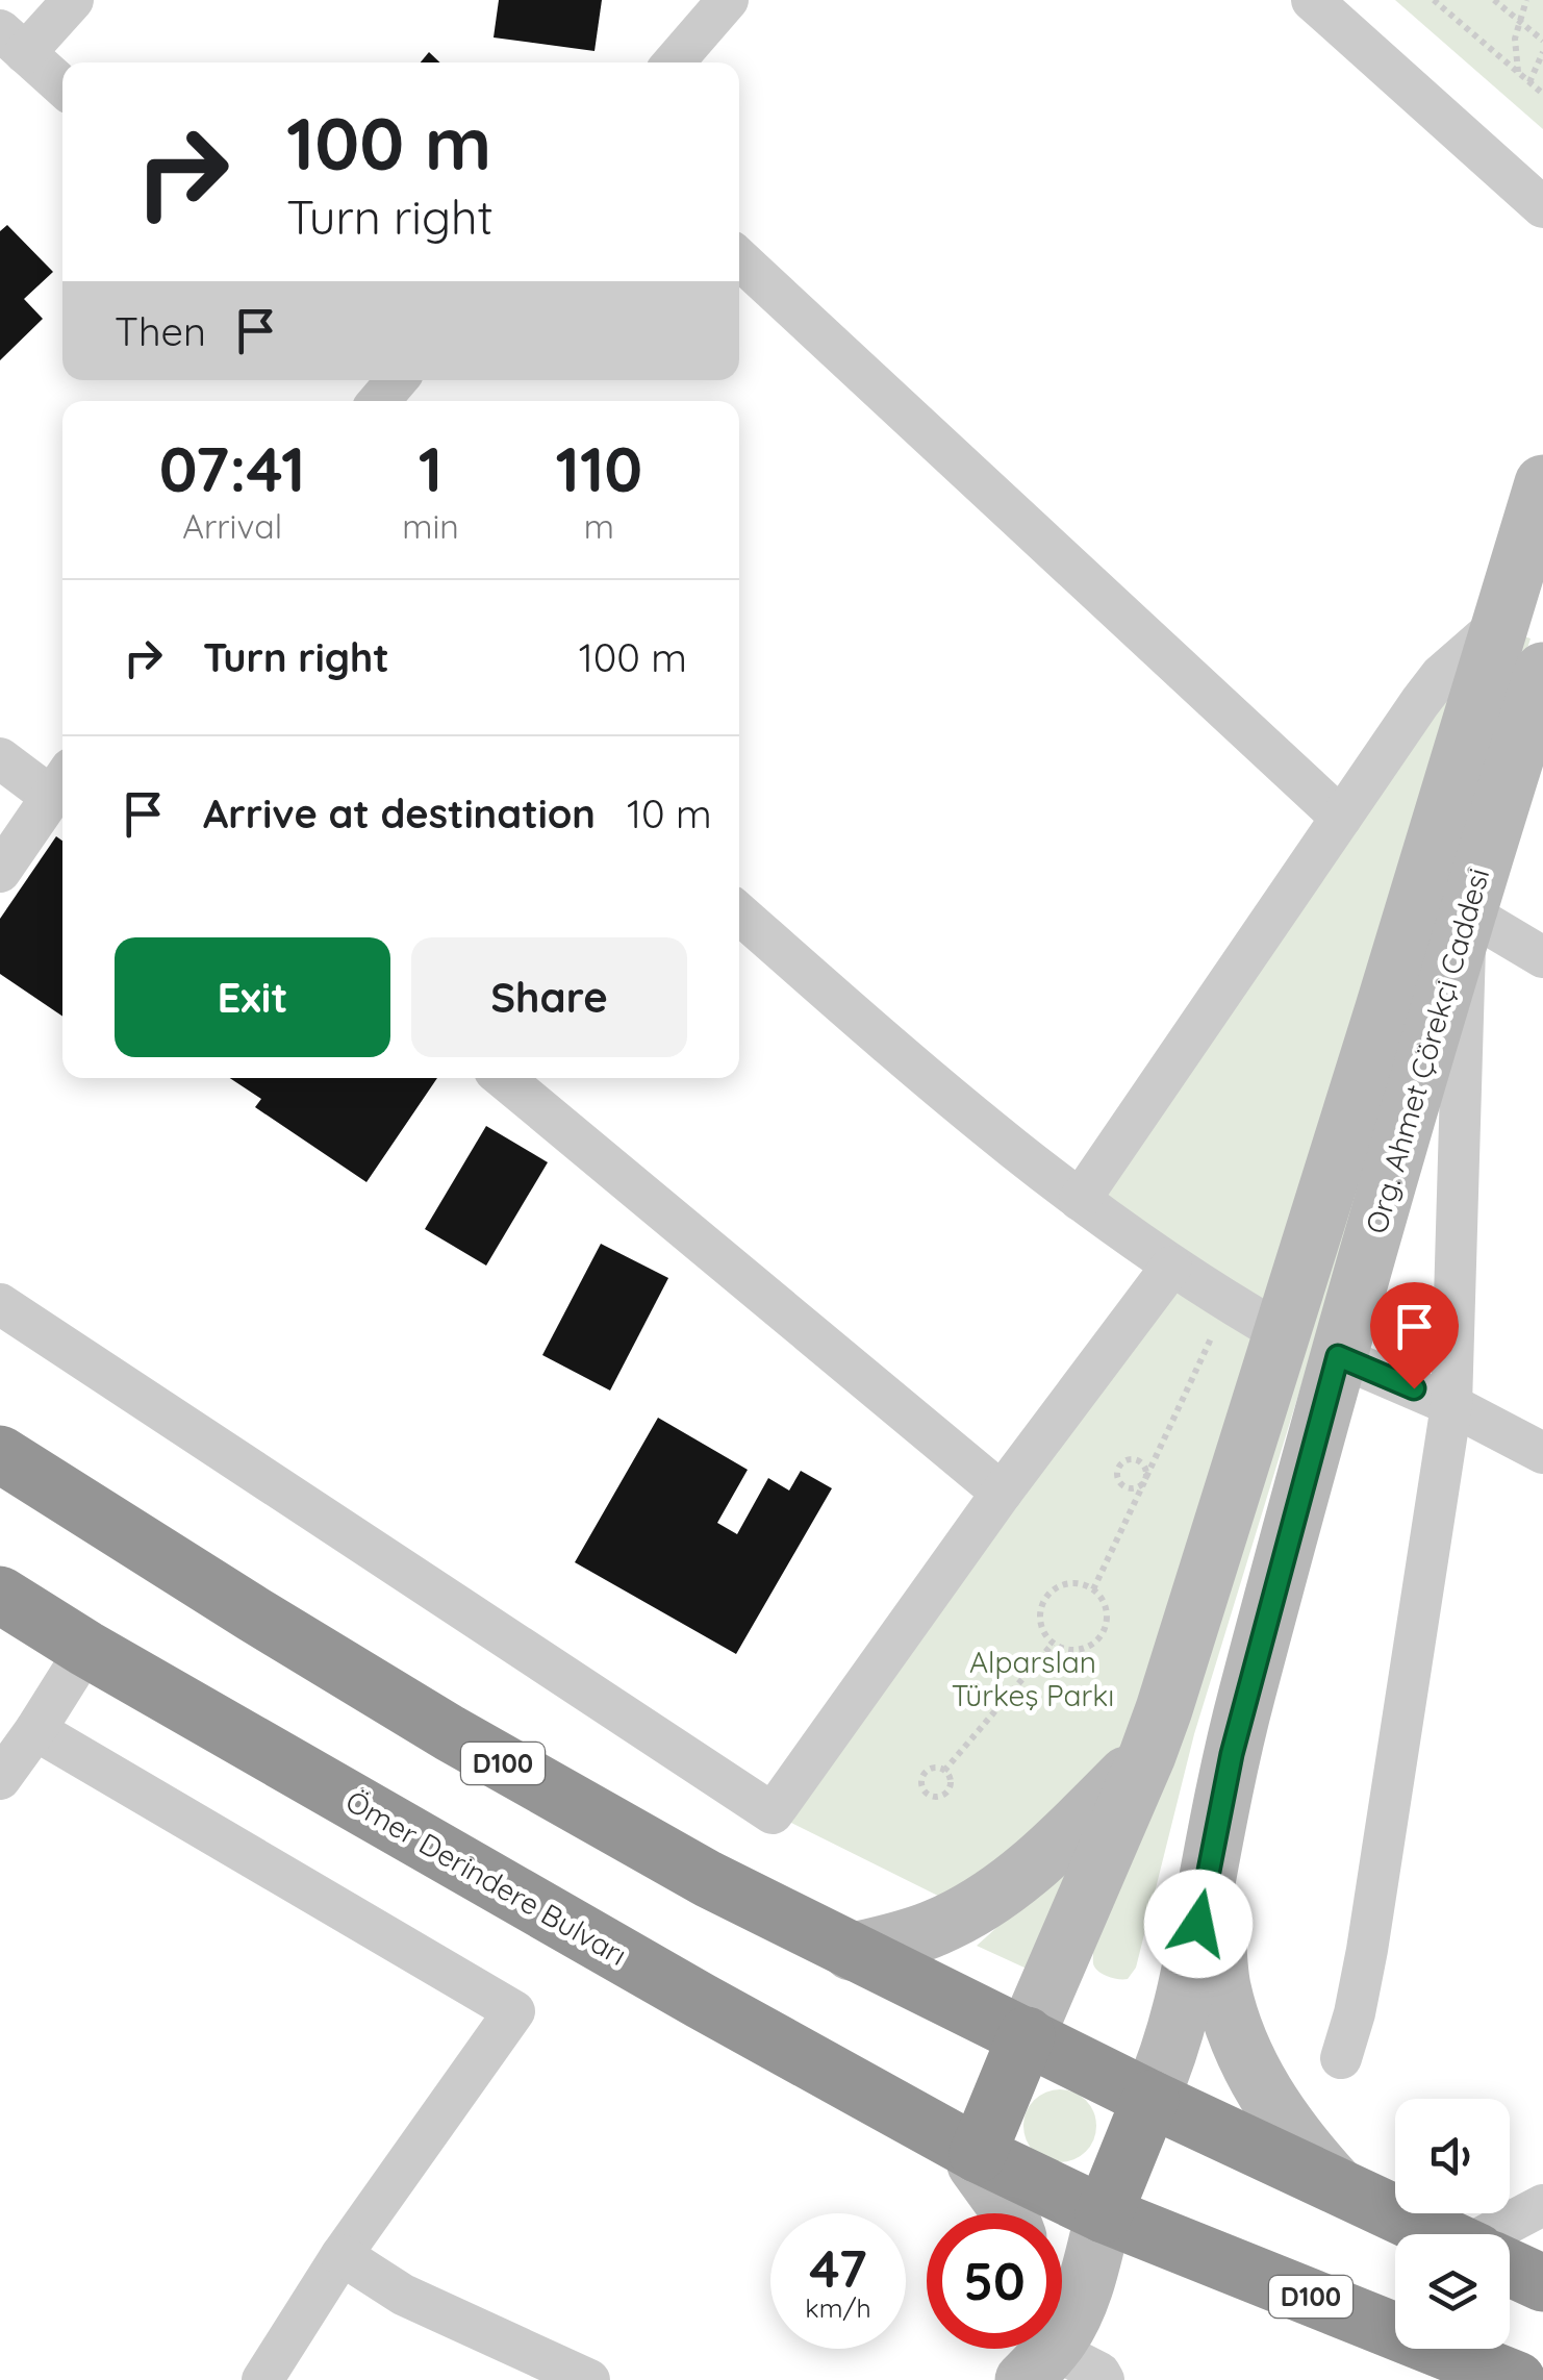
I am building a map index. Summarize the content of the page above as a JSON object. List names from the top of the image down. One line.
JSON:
{"streets":{"highway":["D100","Ömer Derindere Bulvarı"],"main road":["Org. Ahmet Çörekçi Caddesi"]},"crossings":[["Org. Ahmet Çörekçi Caddesi","D100"],["D100","Ömer Derindere Bulvarı"]],"parks":["Alparslan Türkeş Parkı"],"page":{"turn":["100 m","Turn right"],"then":"Then","eta":["07:41","Arrival","1","min","110","m"],"list":[{"name":"Turn right","value":"100 m"},{"name":"Arrive at destination","value":"10 m"}],"buttons":["Exit","Share"],"speed":"47 km/h","limit":"50"}}
